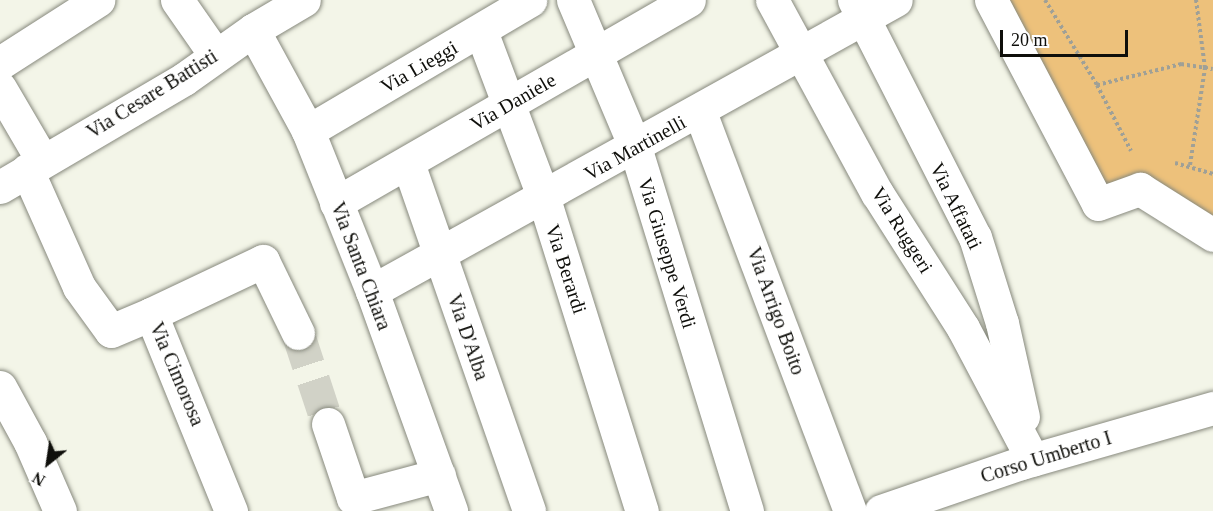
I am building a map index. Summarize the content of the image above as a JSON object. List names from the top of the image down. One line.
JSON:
{"streets":{"street":["Via Lieggi","Via Cesare Battisti","Via Daniele","Via Martinelli","Via Affatati","Via Ruggeri","Via Giuseppe Verdi","Via Santa Chiara","Via Berardi","Via Arrigo Boito","Via D'Alba","Via Cimorosa","Corso Umberto I"]},"crossings":[["Via Lieggi","Via Santa Chiara"],["Via Lieggi","Via Berardi"],["Via Cesare Battisti","Via Santa Chiara"],["Via Cesare Battisti","Via Cimorosa"],["Via Daniele","Via Giuseppe Verdi"],["Via Daniele","Via Santa Chiara"],["Via Daniele","Via Berardi"],["Via Daniele","Via D'Alba"],["Via Martinelli","Via Affatati"],["Via Martinelli","Via Ruggeri"],["Via Martinelli","Via Giuseppe Verdi"],["Via Martinelli","Via Santa Chiara"],["Via Martinelli","Via Berardi"],["Via Martinelli","Via Arrigo Boito"],["Via Martinelli","Via D'Alba"],["Via Affatati","Via Ruggeri"],["Via Affatati","Corso Umberto I"],["Via Ruggeri","Corso Umberto I"]],"scale_bar":"20 m","north":"bottom left"}
